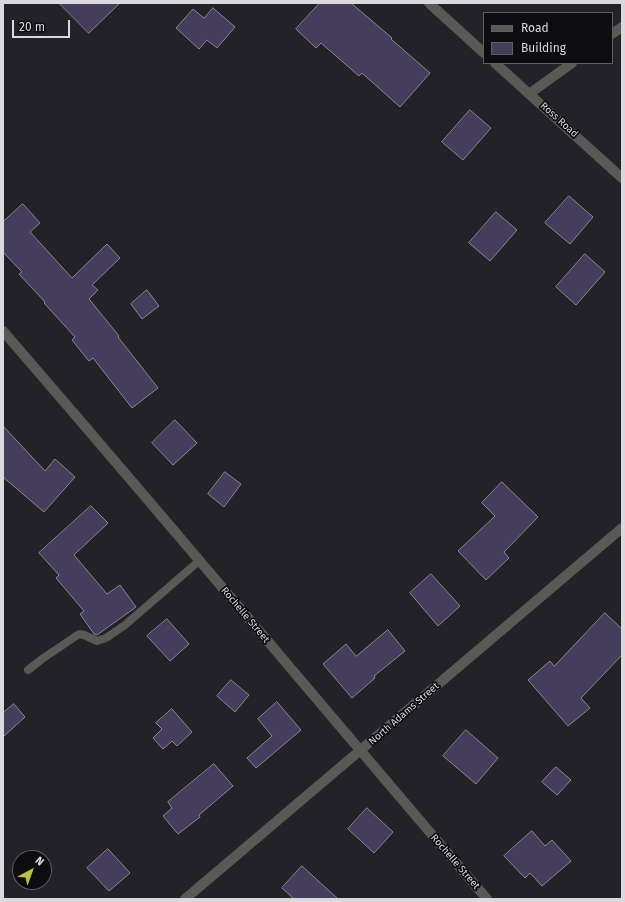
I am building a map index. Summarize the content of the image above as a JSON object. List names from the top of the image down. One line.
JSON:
{"streets":{"street":["Ross Road","Rochelle Street","North Adams Street"]},"crossings":[["Rochelle Street","North Adams Street"]],"legend":["Road","Building"],"scale_bar":"20 m","north":"top right"}
